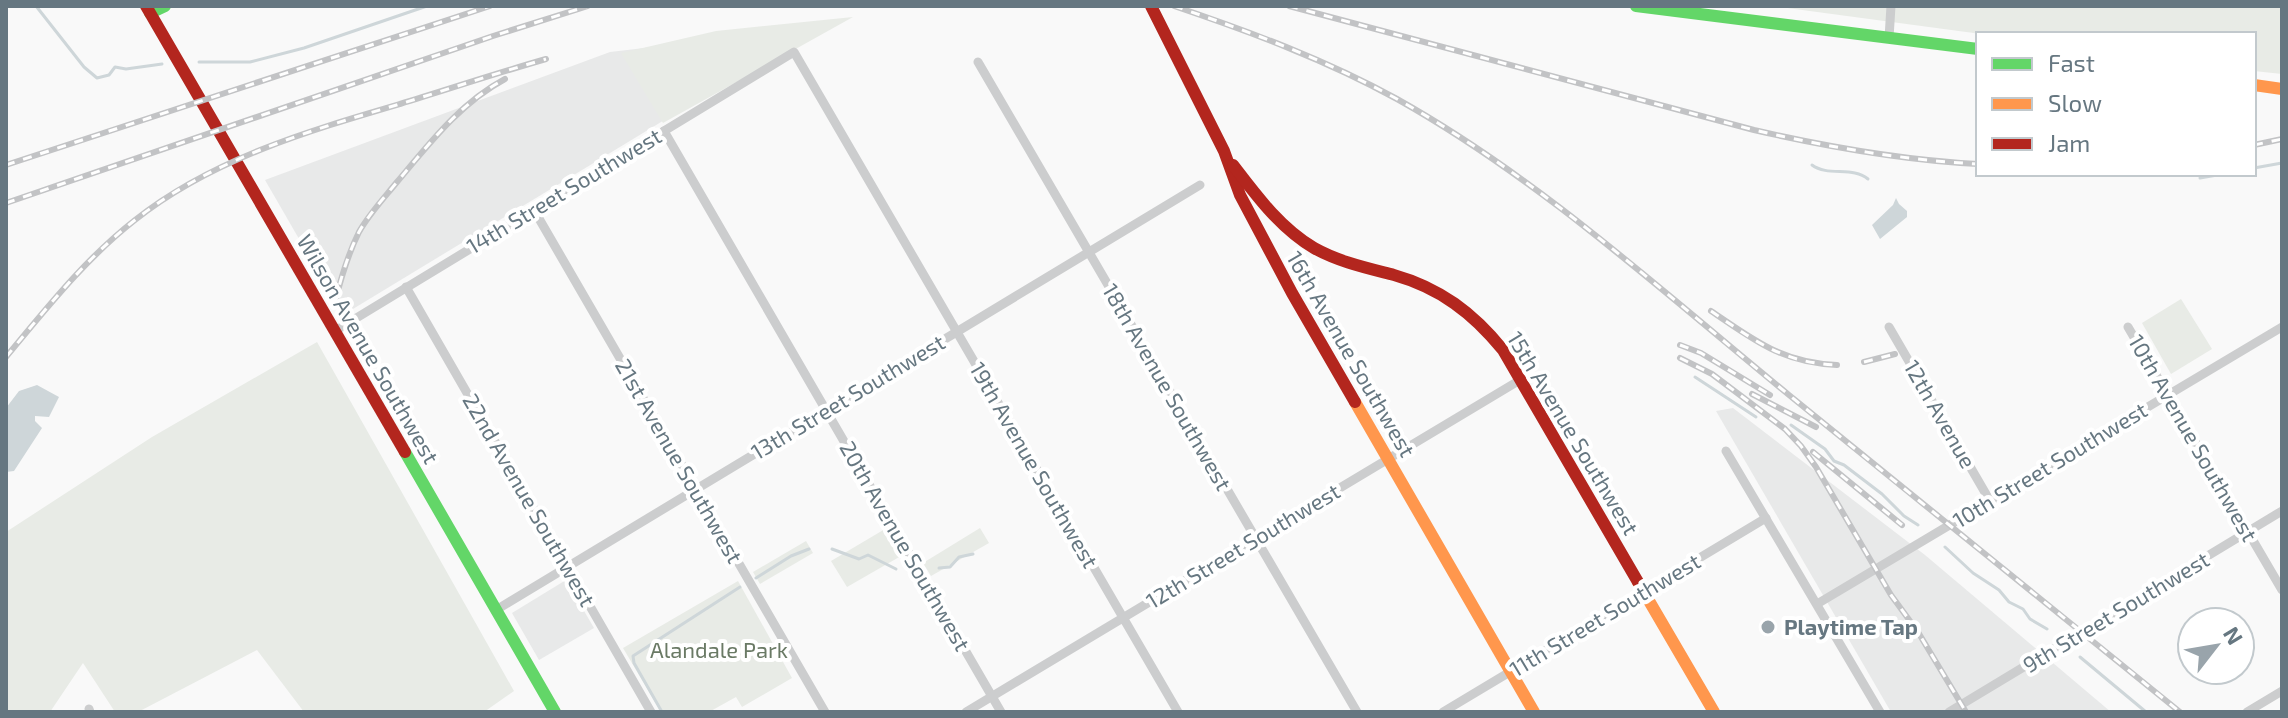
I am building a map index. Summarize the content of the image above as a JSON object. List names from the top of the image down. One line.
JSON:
{"streets":{"main road":["Wilson Avenue Southwest","16th Avenue Southwest","15th Avenue Southwest"],"street":["14th Street Southwest","18th Avenue Southwest","13th Street Southwest","12th Avenue","10th Avenue Southwest","21st Avenue Southwest","19th Avenue Southwest","10th Street Southwest","22nd Avenue Southwest","20th Avenue Southwest","12th Street Southwest","9th Street Southwest","11th Street Southwest"]},"crossings":[["14th Street Southwest","Wilson Avenue Southwest"],["14th Street Southwest","21st Avenue Southwest"],["14th Street Southwest","19th Avenue Southwest"],["14th Street Southwest","22nd Avenue Southwest"],["14th Street Southwest","20th Avenue Southwest"],["Wilson Avenue Southwest","13th Street Southwest"],["16th Avenue Southwest","15th Avenue Southwest"],["16th Avenue Southwest","12th Street Southwest"],["16th Avenue Southwest","11th Street Southwest"],["18th Avenue Southwest","13th Street Southwest"],["18th Avenue Southwest","12th Street Southwest"],["13th Street Southwest","21st Avenue Southwest"],["13th Street Southwest","19th Avenue Southwest"],["13th Street Southwest","22nd Avenue Southwest"],["13th Street Southwest","20th Avenue Southwest"],["12th Avenue","10th Street Southwest"],["15th Avenue Southwest","12th Street Southwest"],["15th Avenue Southwest","11th Street Southwest"],["10th Avenue Southwest","10th Street Southwest"],["10th Avenue Southwest","9th Street Southwest"],["19th Avenue Southwest","12th Street Southwest"],["20th Avenue Southwest","12th Street Southwest"]],"parks":["Alandale Park"],"places":["Playtime Tap"],"legend":["Fast","Slow","Jam"],"north":"top right"}
